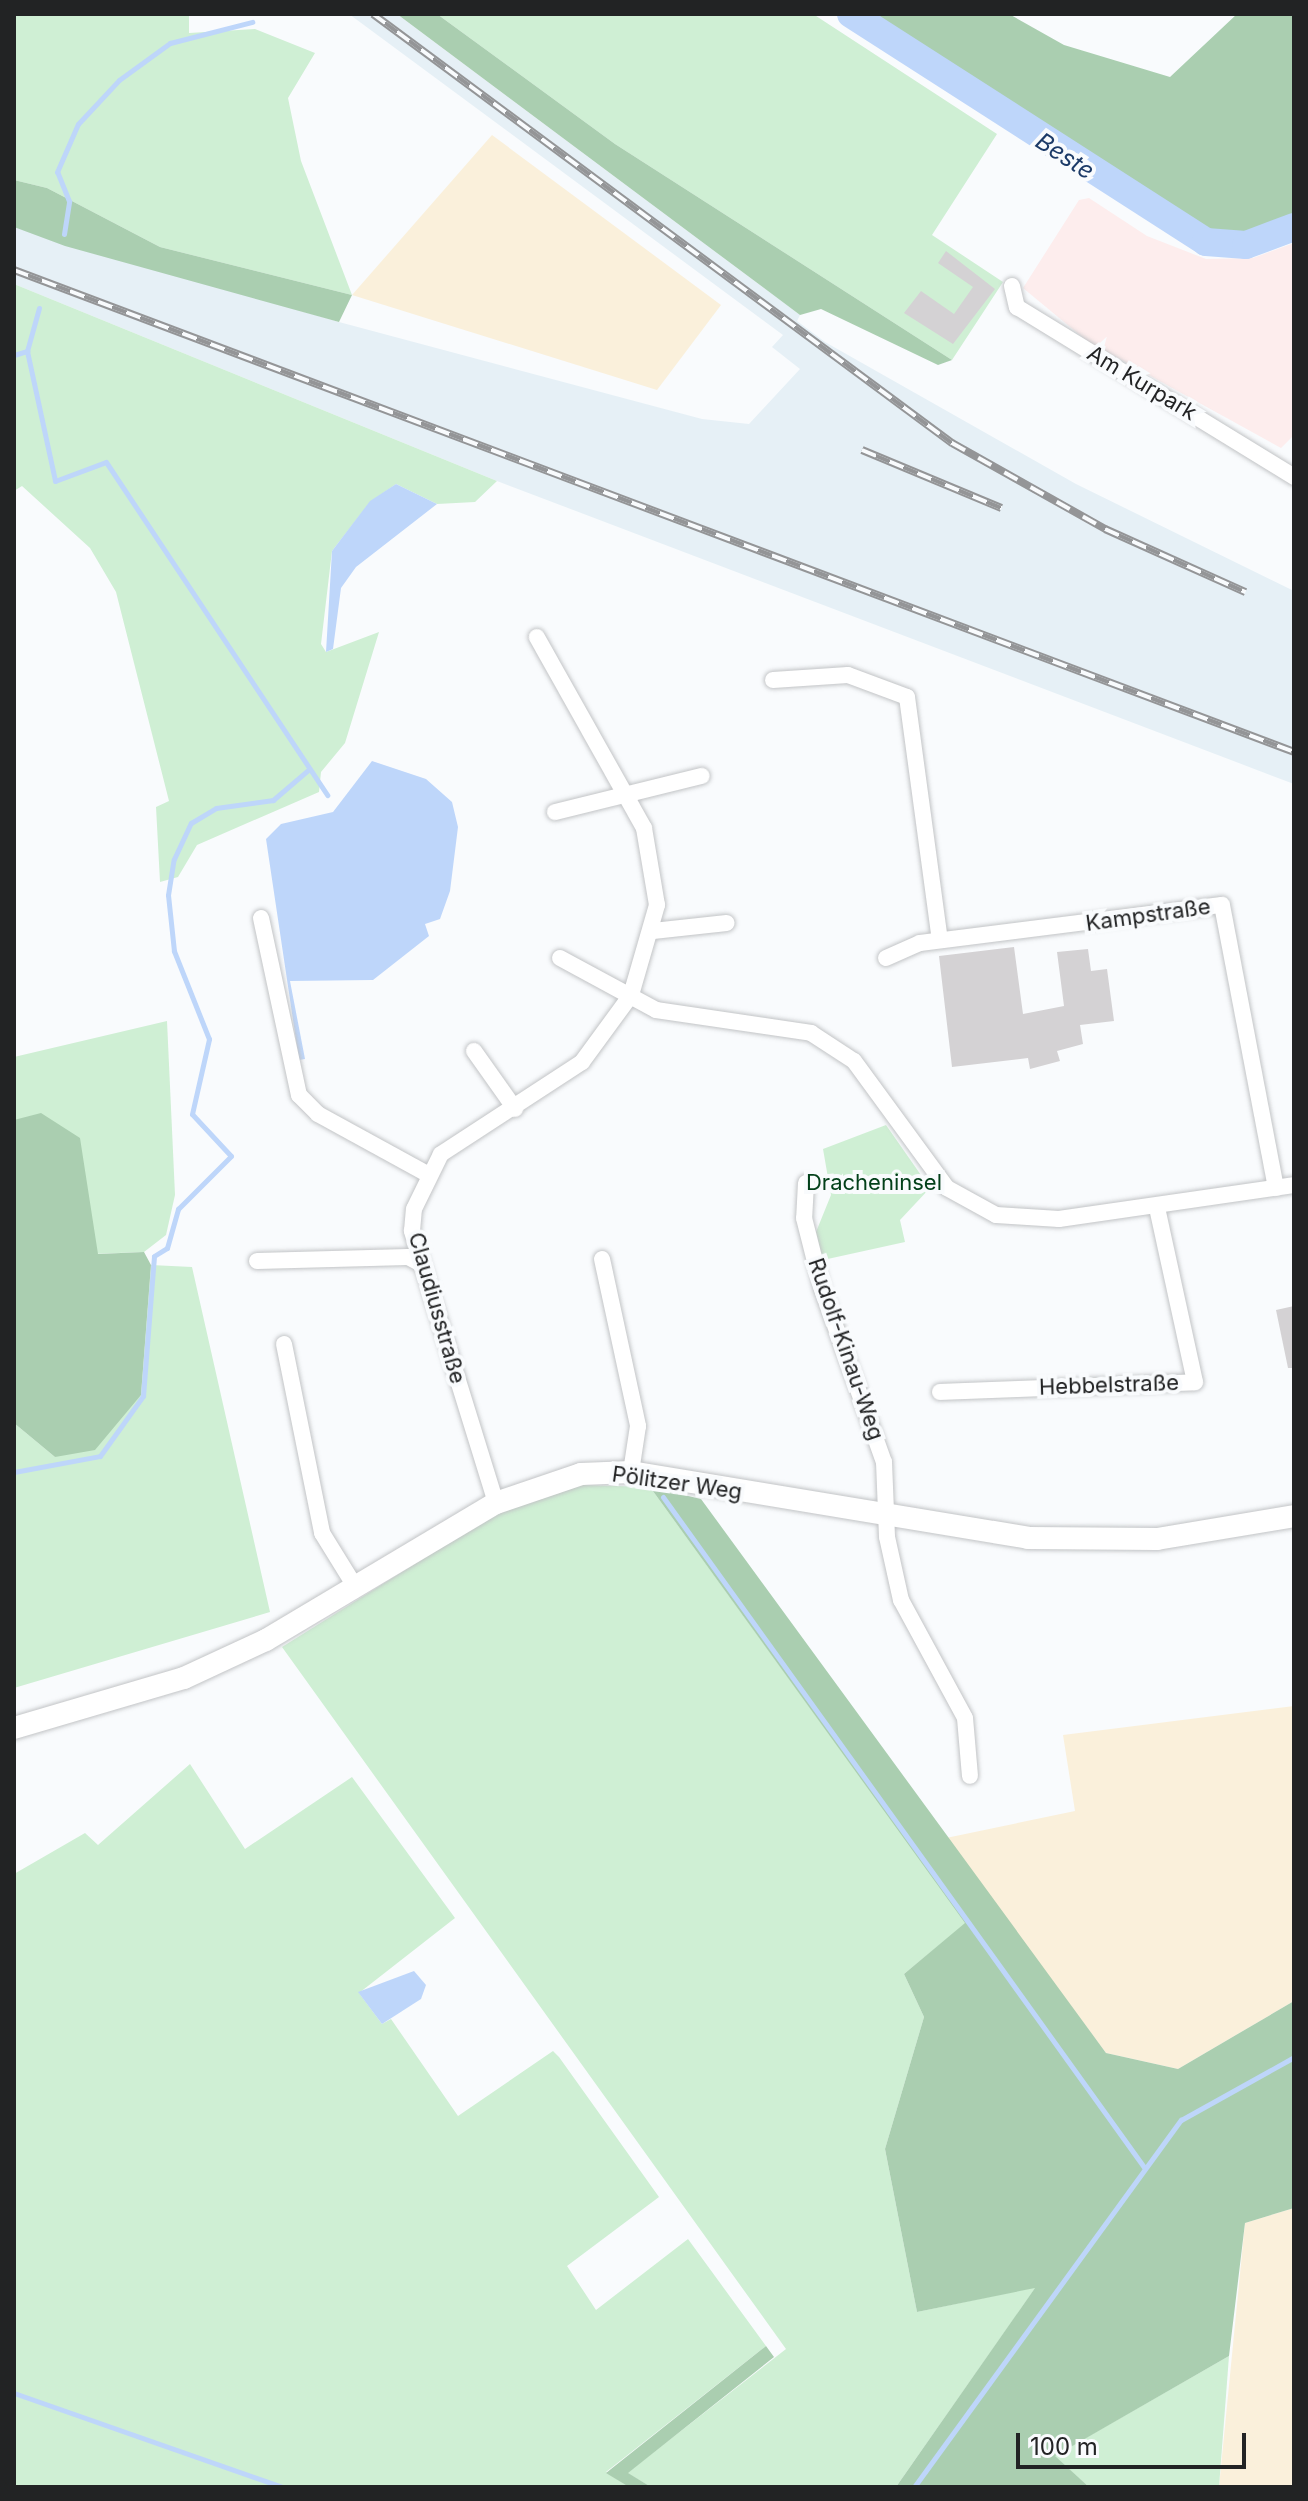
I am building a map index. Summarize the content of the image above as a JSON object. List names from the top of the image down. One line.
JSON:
{"streets":{"main road":["Pölitzer Weg"],"street":["Am Kurpark","Kampstraße","Claudiusstraße","Rudolf-Kinau-Weg","Hebbelstraße"]},"crossings":[["Claudiusstraße","Pölitzer Weg"],["Rudolf-Kinau-Weg","Pölitzer Weg"]],"water":["Beste"],"parks":["Dracheninsel"],"scale_bar":"100 m"}
